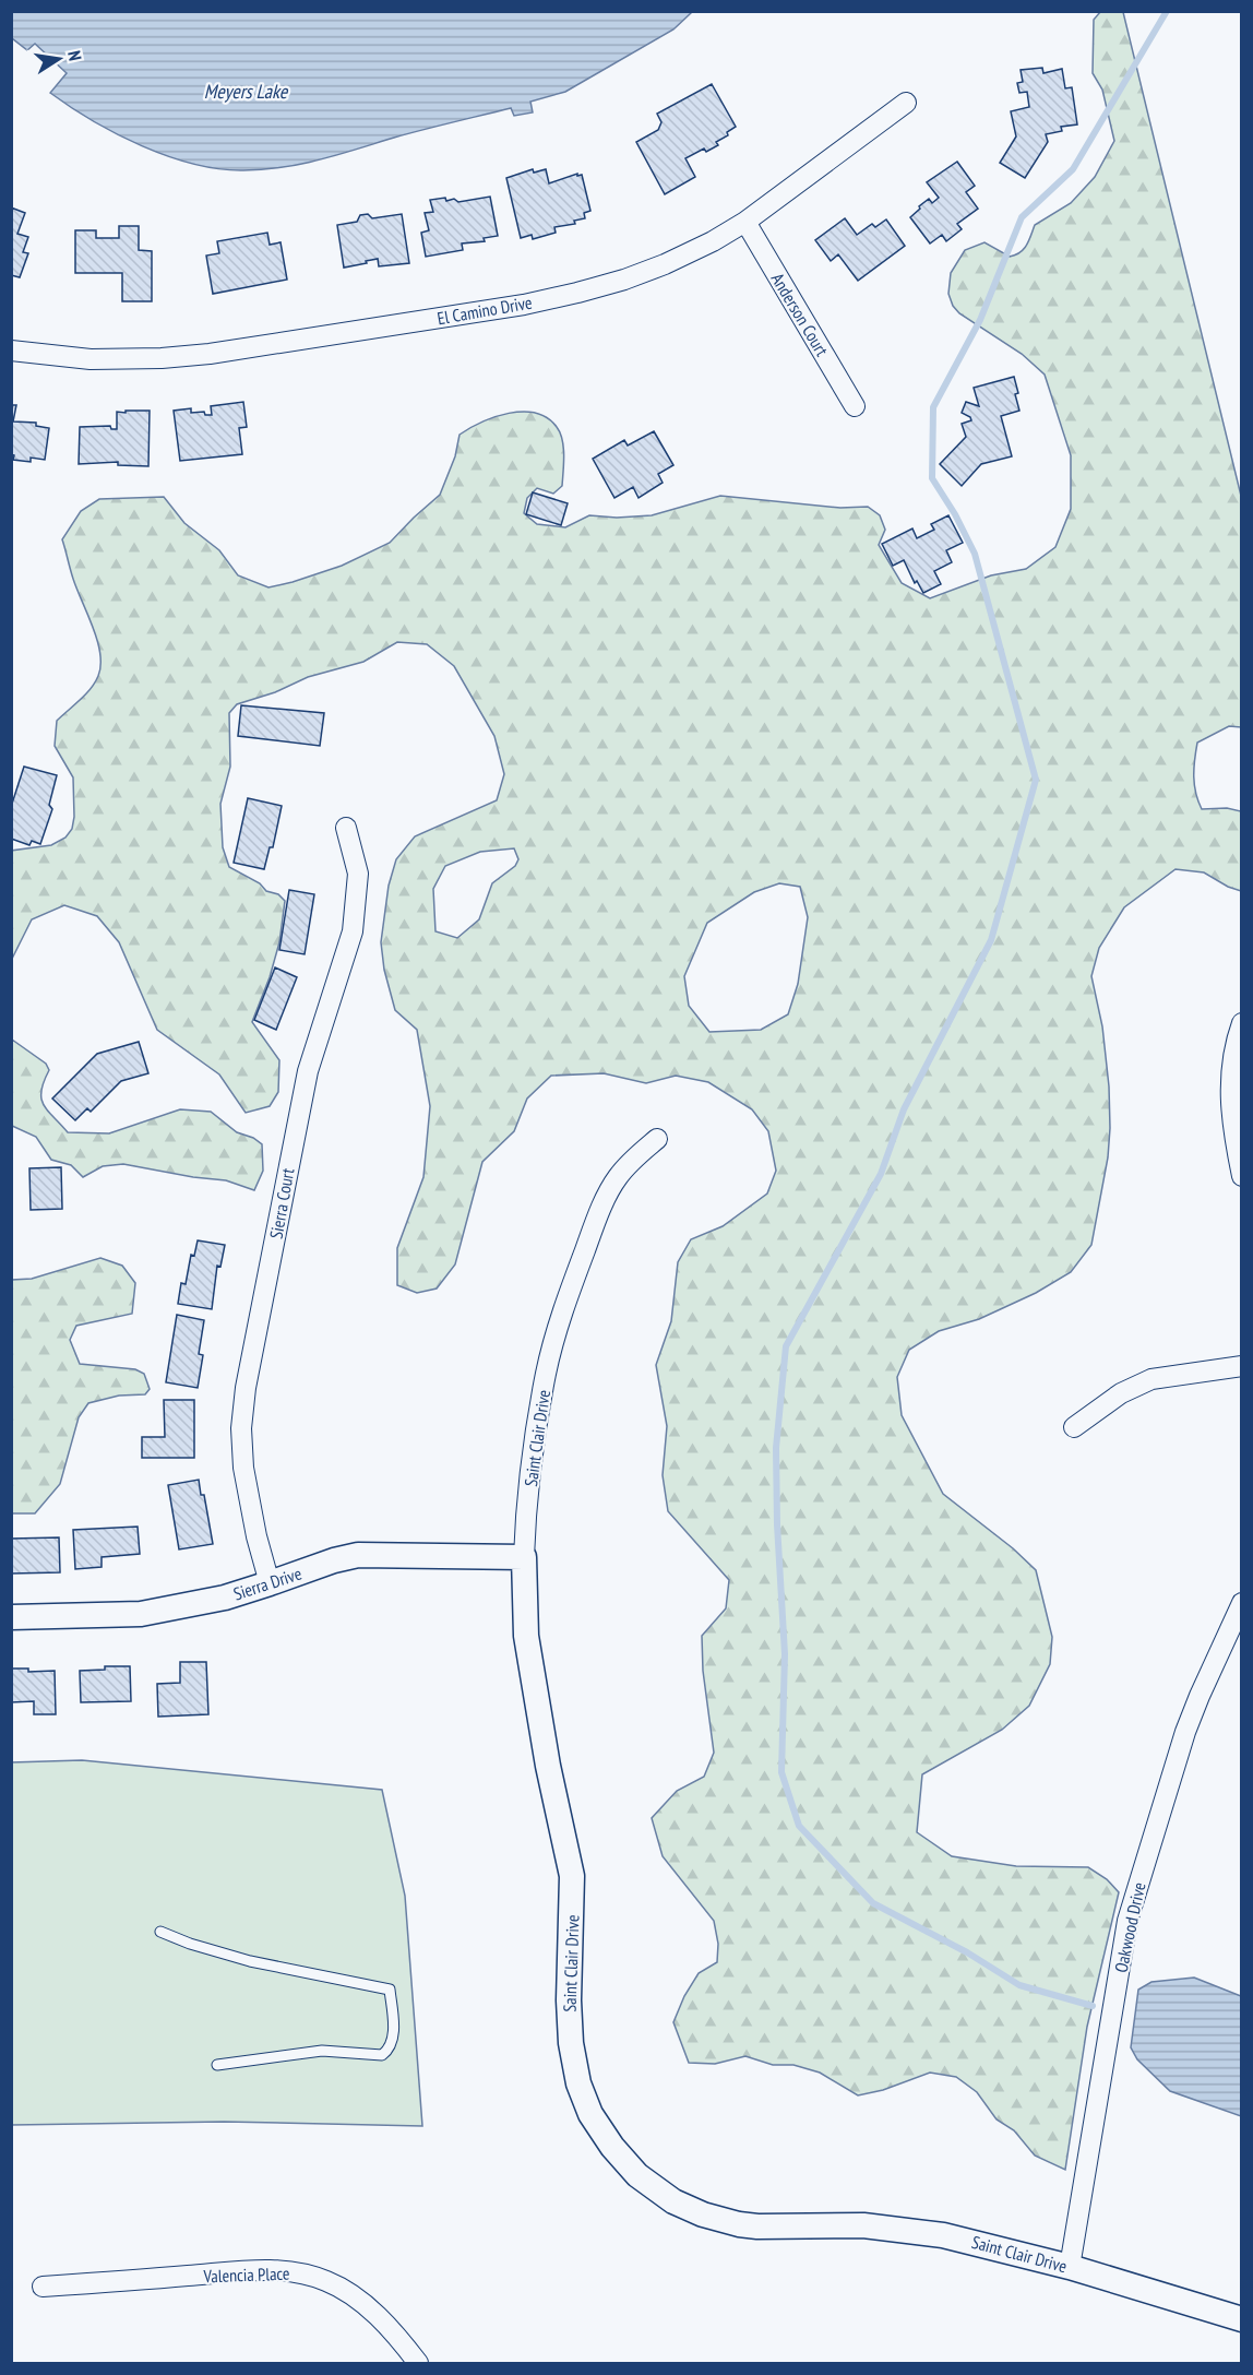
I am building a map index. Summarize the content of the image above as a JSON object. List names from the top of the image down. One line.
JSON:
{"streets":{"street":["El Camino Drive","Anderson Court","Sierra Court","Saint Clair Drive","Sierra Drive","Oakwood Drive","Valencia Place"]},"crossings":[["El Camino Drive","Anderson Court"],["Sierra Court","Sierra Drive"],["Saint Clair Drive","Sierra Drive"],["Saint Clair Drive","Oakwood Drive"]],"water":["Meyers Lake"],"north":"right"}
